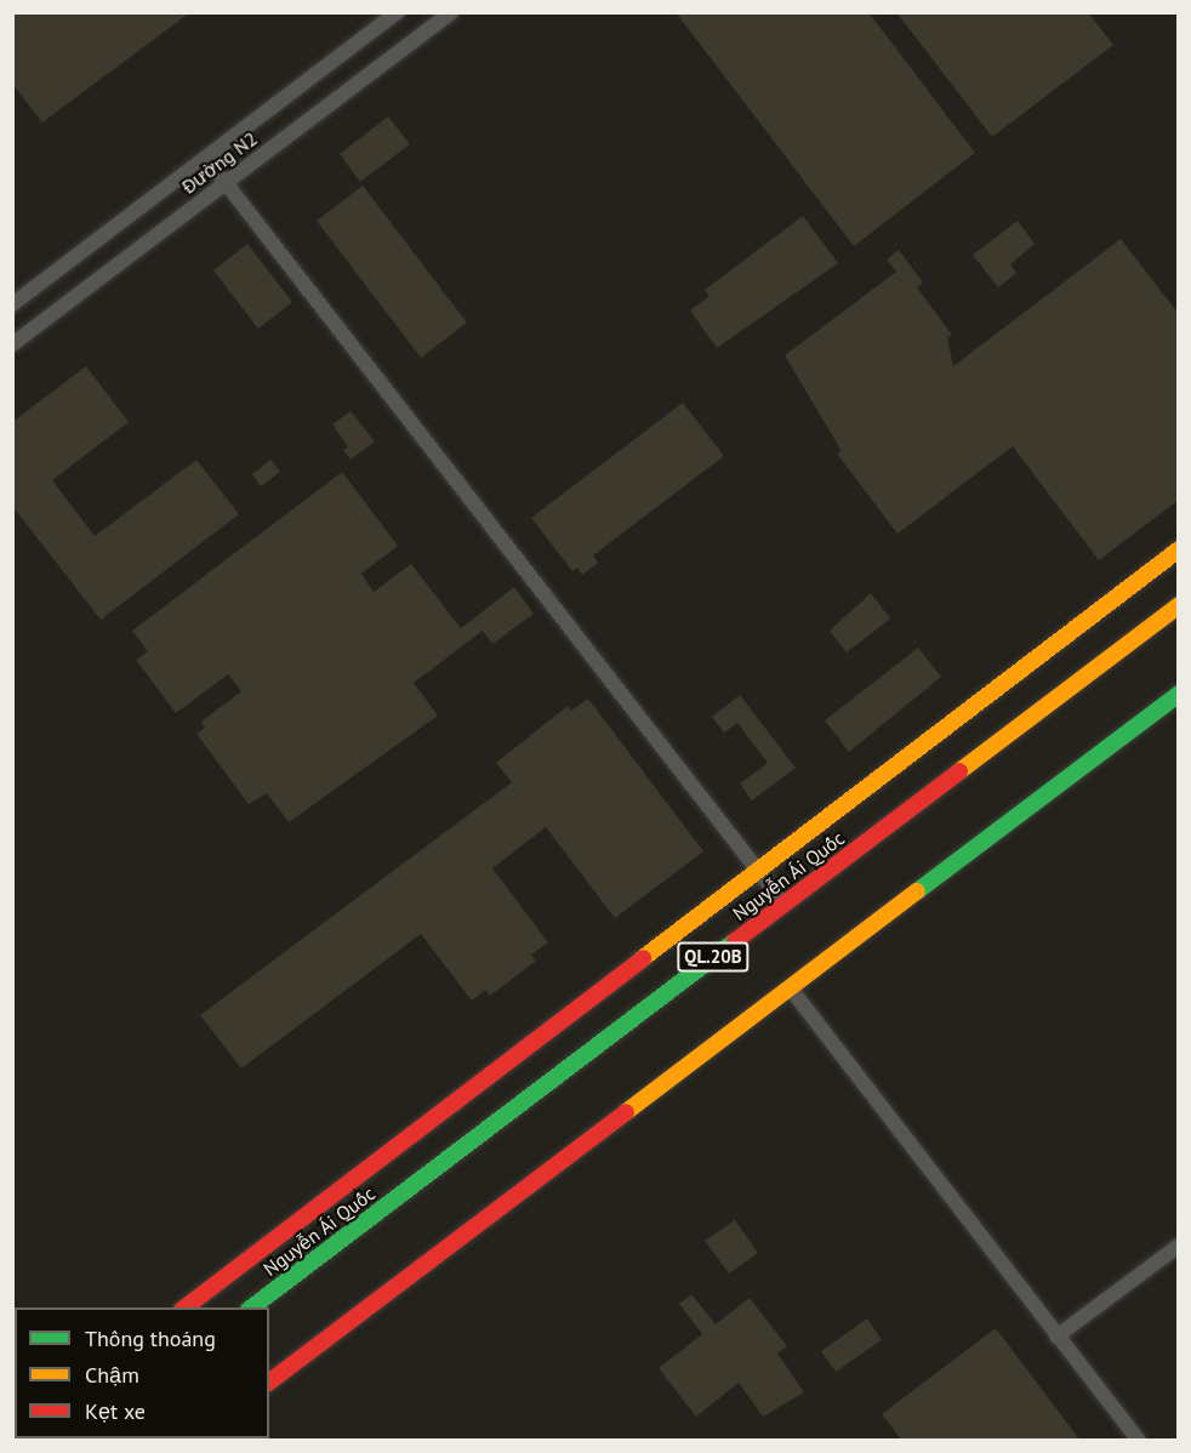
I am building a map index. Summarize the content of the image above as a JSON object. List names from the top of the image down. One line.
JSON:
{"streets":{"main road":["Nguyễn Ái Quốc","QL.20B"],"street":["Đường N2"]},"legend":["Thông thoáng","Chậm","Kẹt xe"]}
